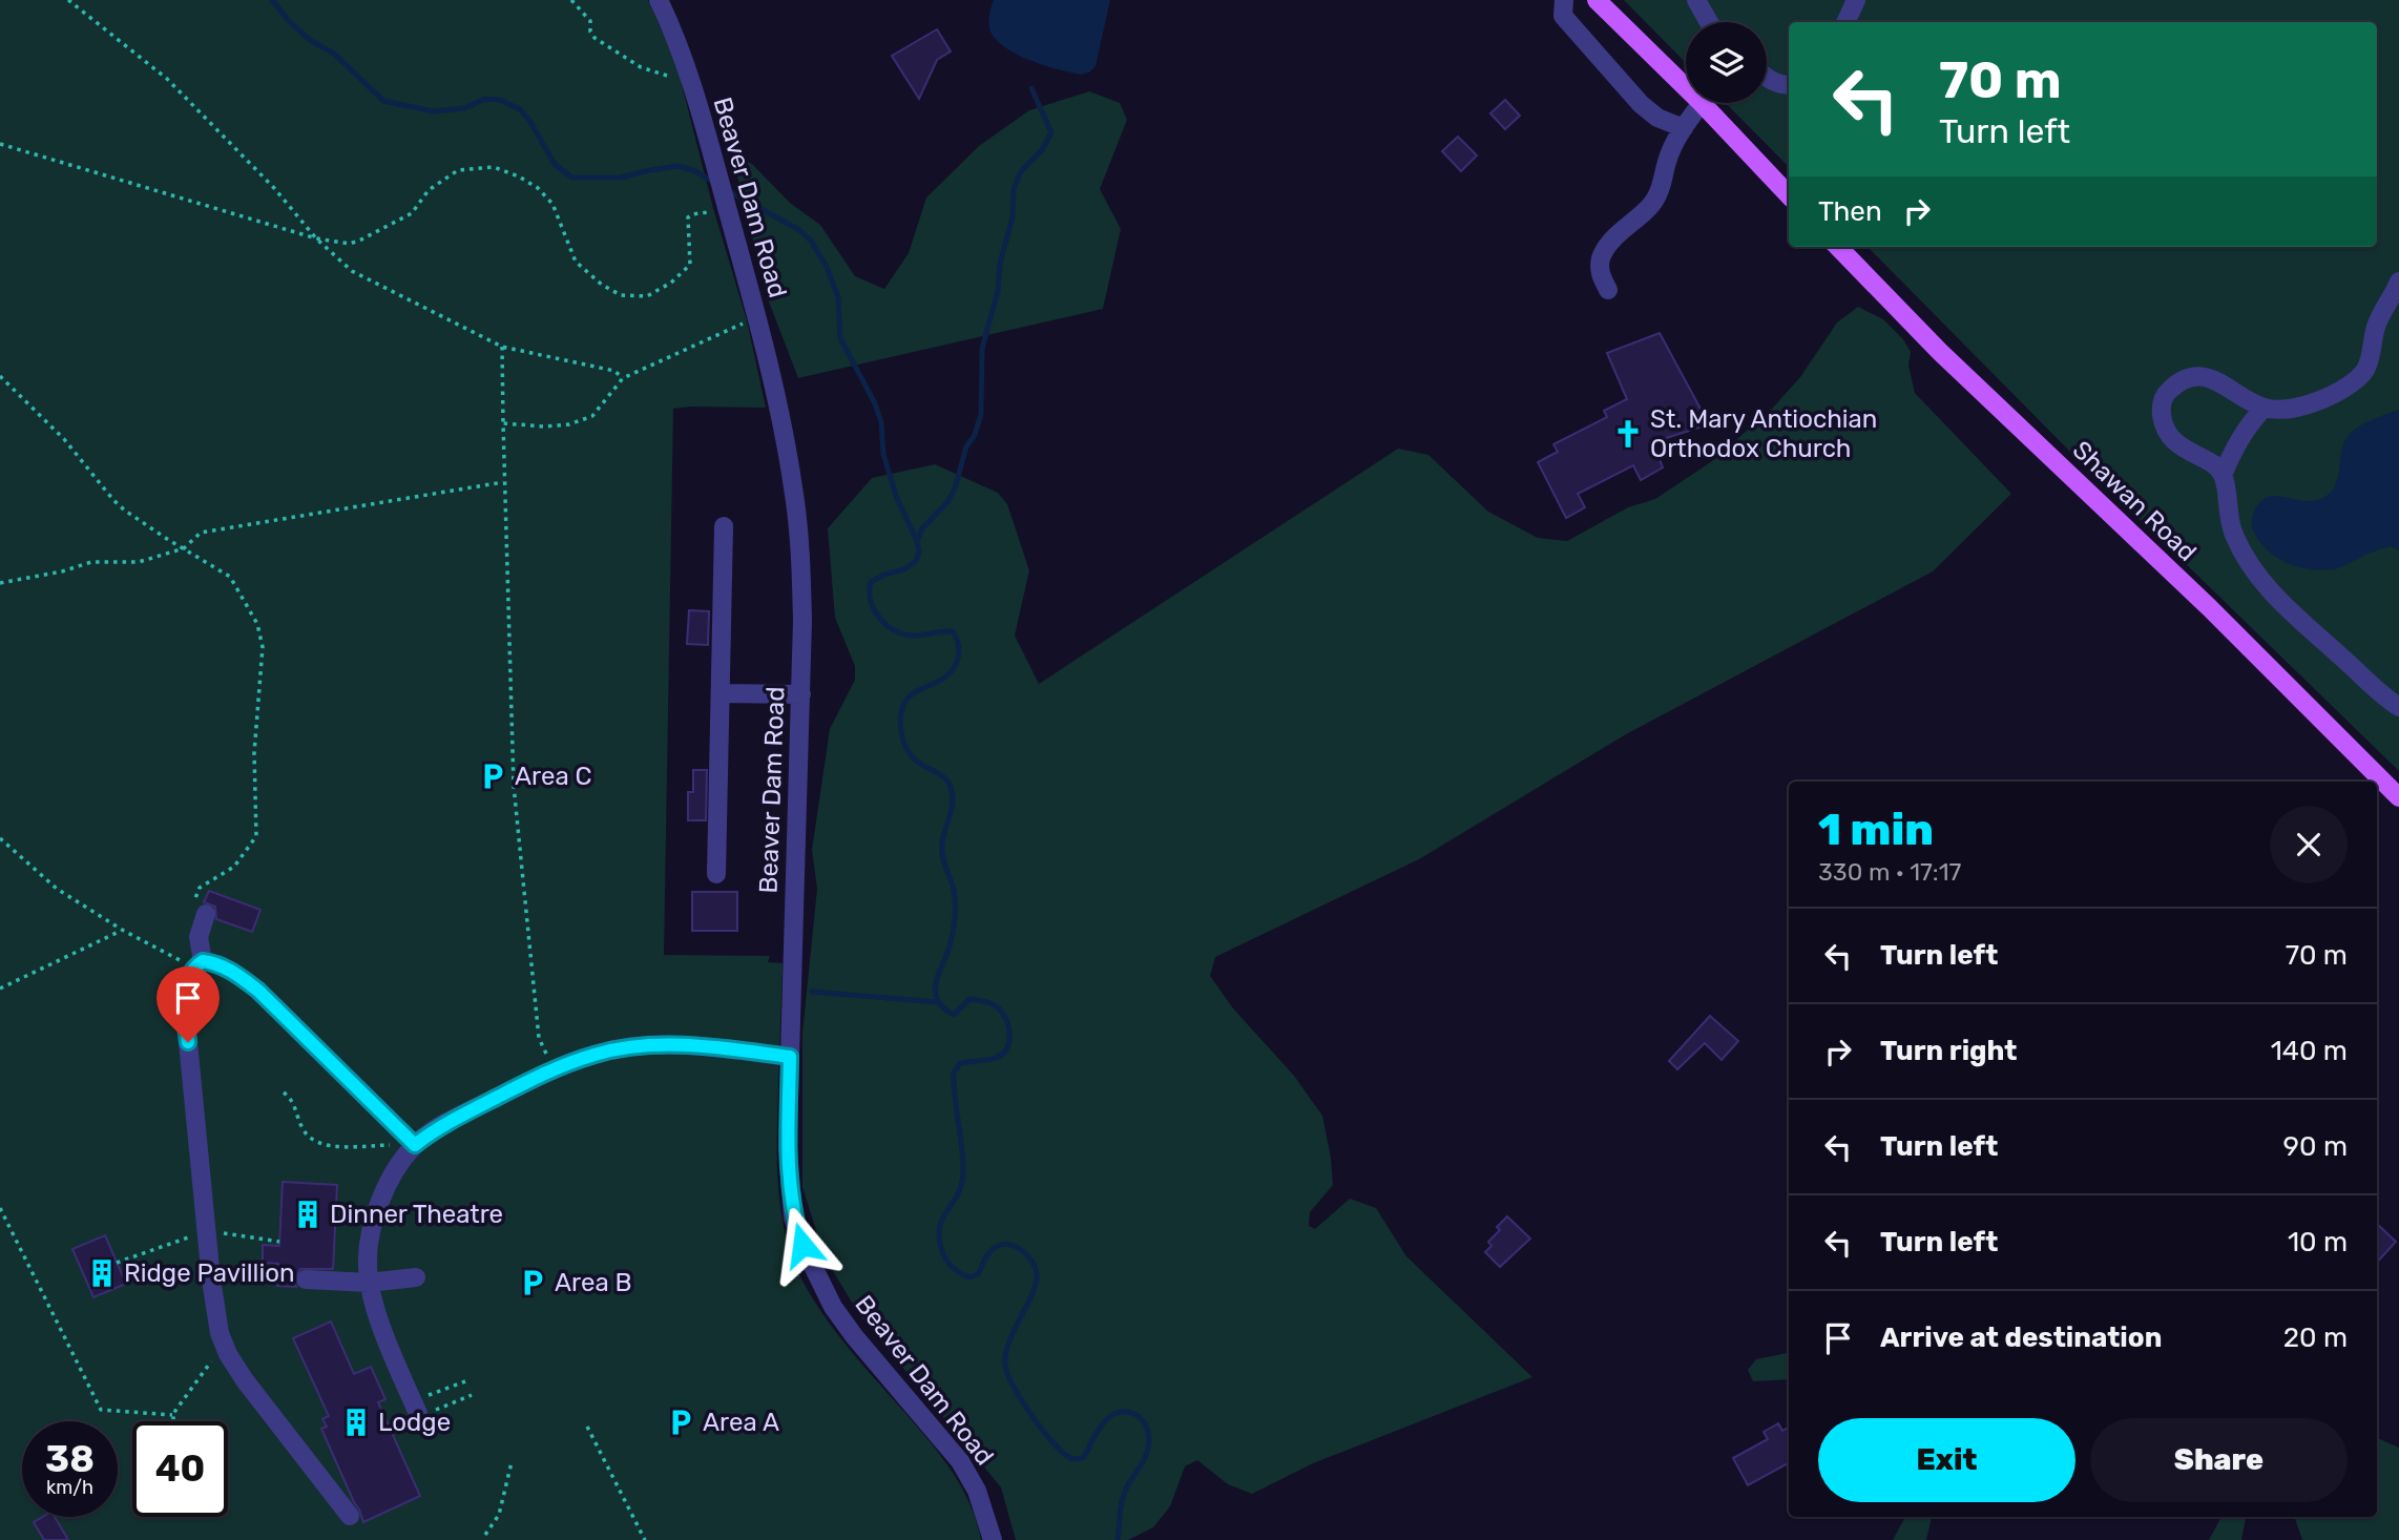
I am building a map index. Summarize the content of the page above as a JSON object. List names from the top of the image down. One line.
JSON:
{"streets":{"main road":["Shawan Road"],"street":["Beaver Dam Road"]},"places":{"church":["St. Mary Antiochian Orthodox Church"],"parking":["Area C","Area B","Area A"],"building":["Dinner Theatre","Ridge Pavillion","Lodge"]},"page":{"turn":["70 m","Turn left"],"then":"Then","heading":["1 min","330 m · 17:17"],"list":[{"name":"Turn left","value":"70 m"},{"name":"Turn right","value":"140 m"},{"name":"Turn left","value":"90 m"},{"name":"Turn left","value":"10 m"},{"name":"Arrive at destination","value":"20 m"}],"buttons":["Exit","Share"],"speed":"38 km/h","limit":"40"}}
